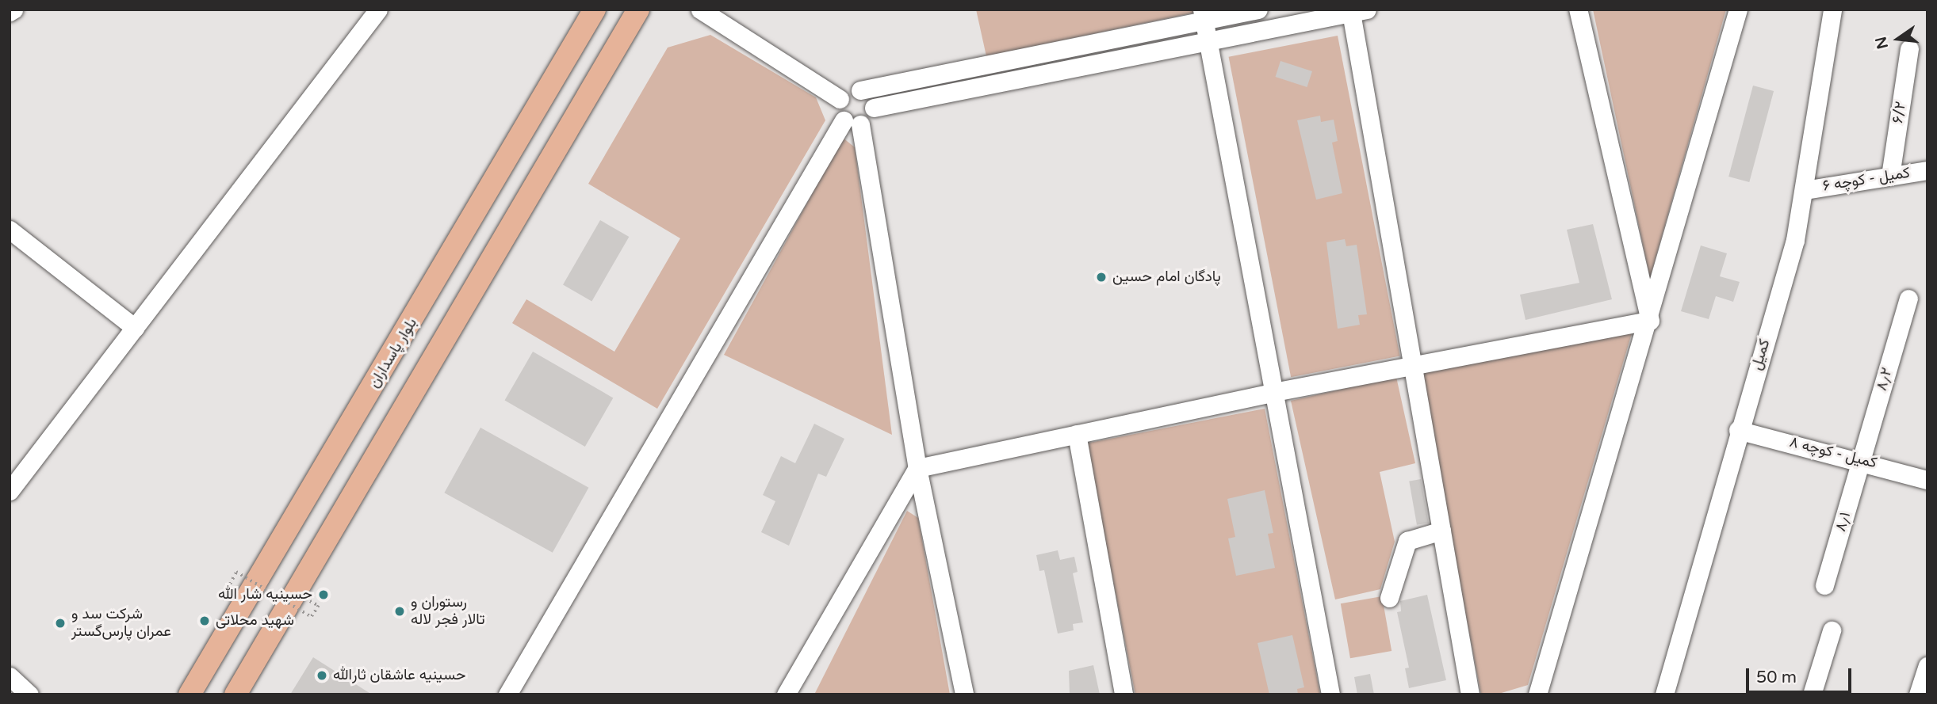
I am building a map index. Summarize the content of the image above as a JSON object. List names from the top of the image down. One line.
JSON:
{"streets":{"main road":["بلوار پاسداران"],"street":["۶/۲","کمیل - کوچه ۶","کمیل","۸٫۲","کمیل - کوچه ۸","۸٫۱"]},"crossings":[["۶/۲","کمیل - کوچه ۶"],["کمیل - کوچه ۶","کمیل"],["کمیل","کمیل - کوچه ۸"],["۸٫۲","کمیل - کوچه ۸"],["۸٫۲","۸٫۱"],["کمیل - کوچه ۸","۸٫۱"]],"places":["پادگان امام حسین","حسینیه شار الله","رستوران و تالار فجر لاله","شهید محلاتی","شرکت سد و عمران پارس‌گستر","حسینیه عاشقان ثارالله"],"scale_bar":"50 m","north":"left"}
